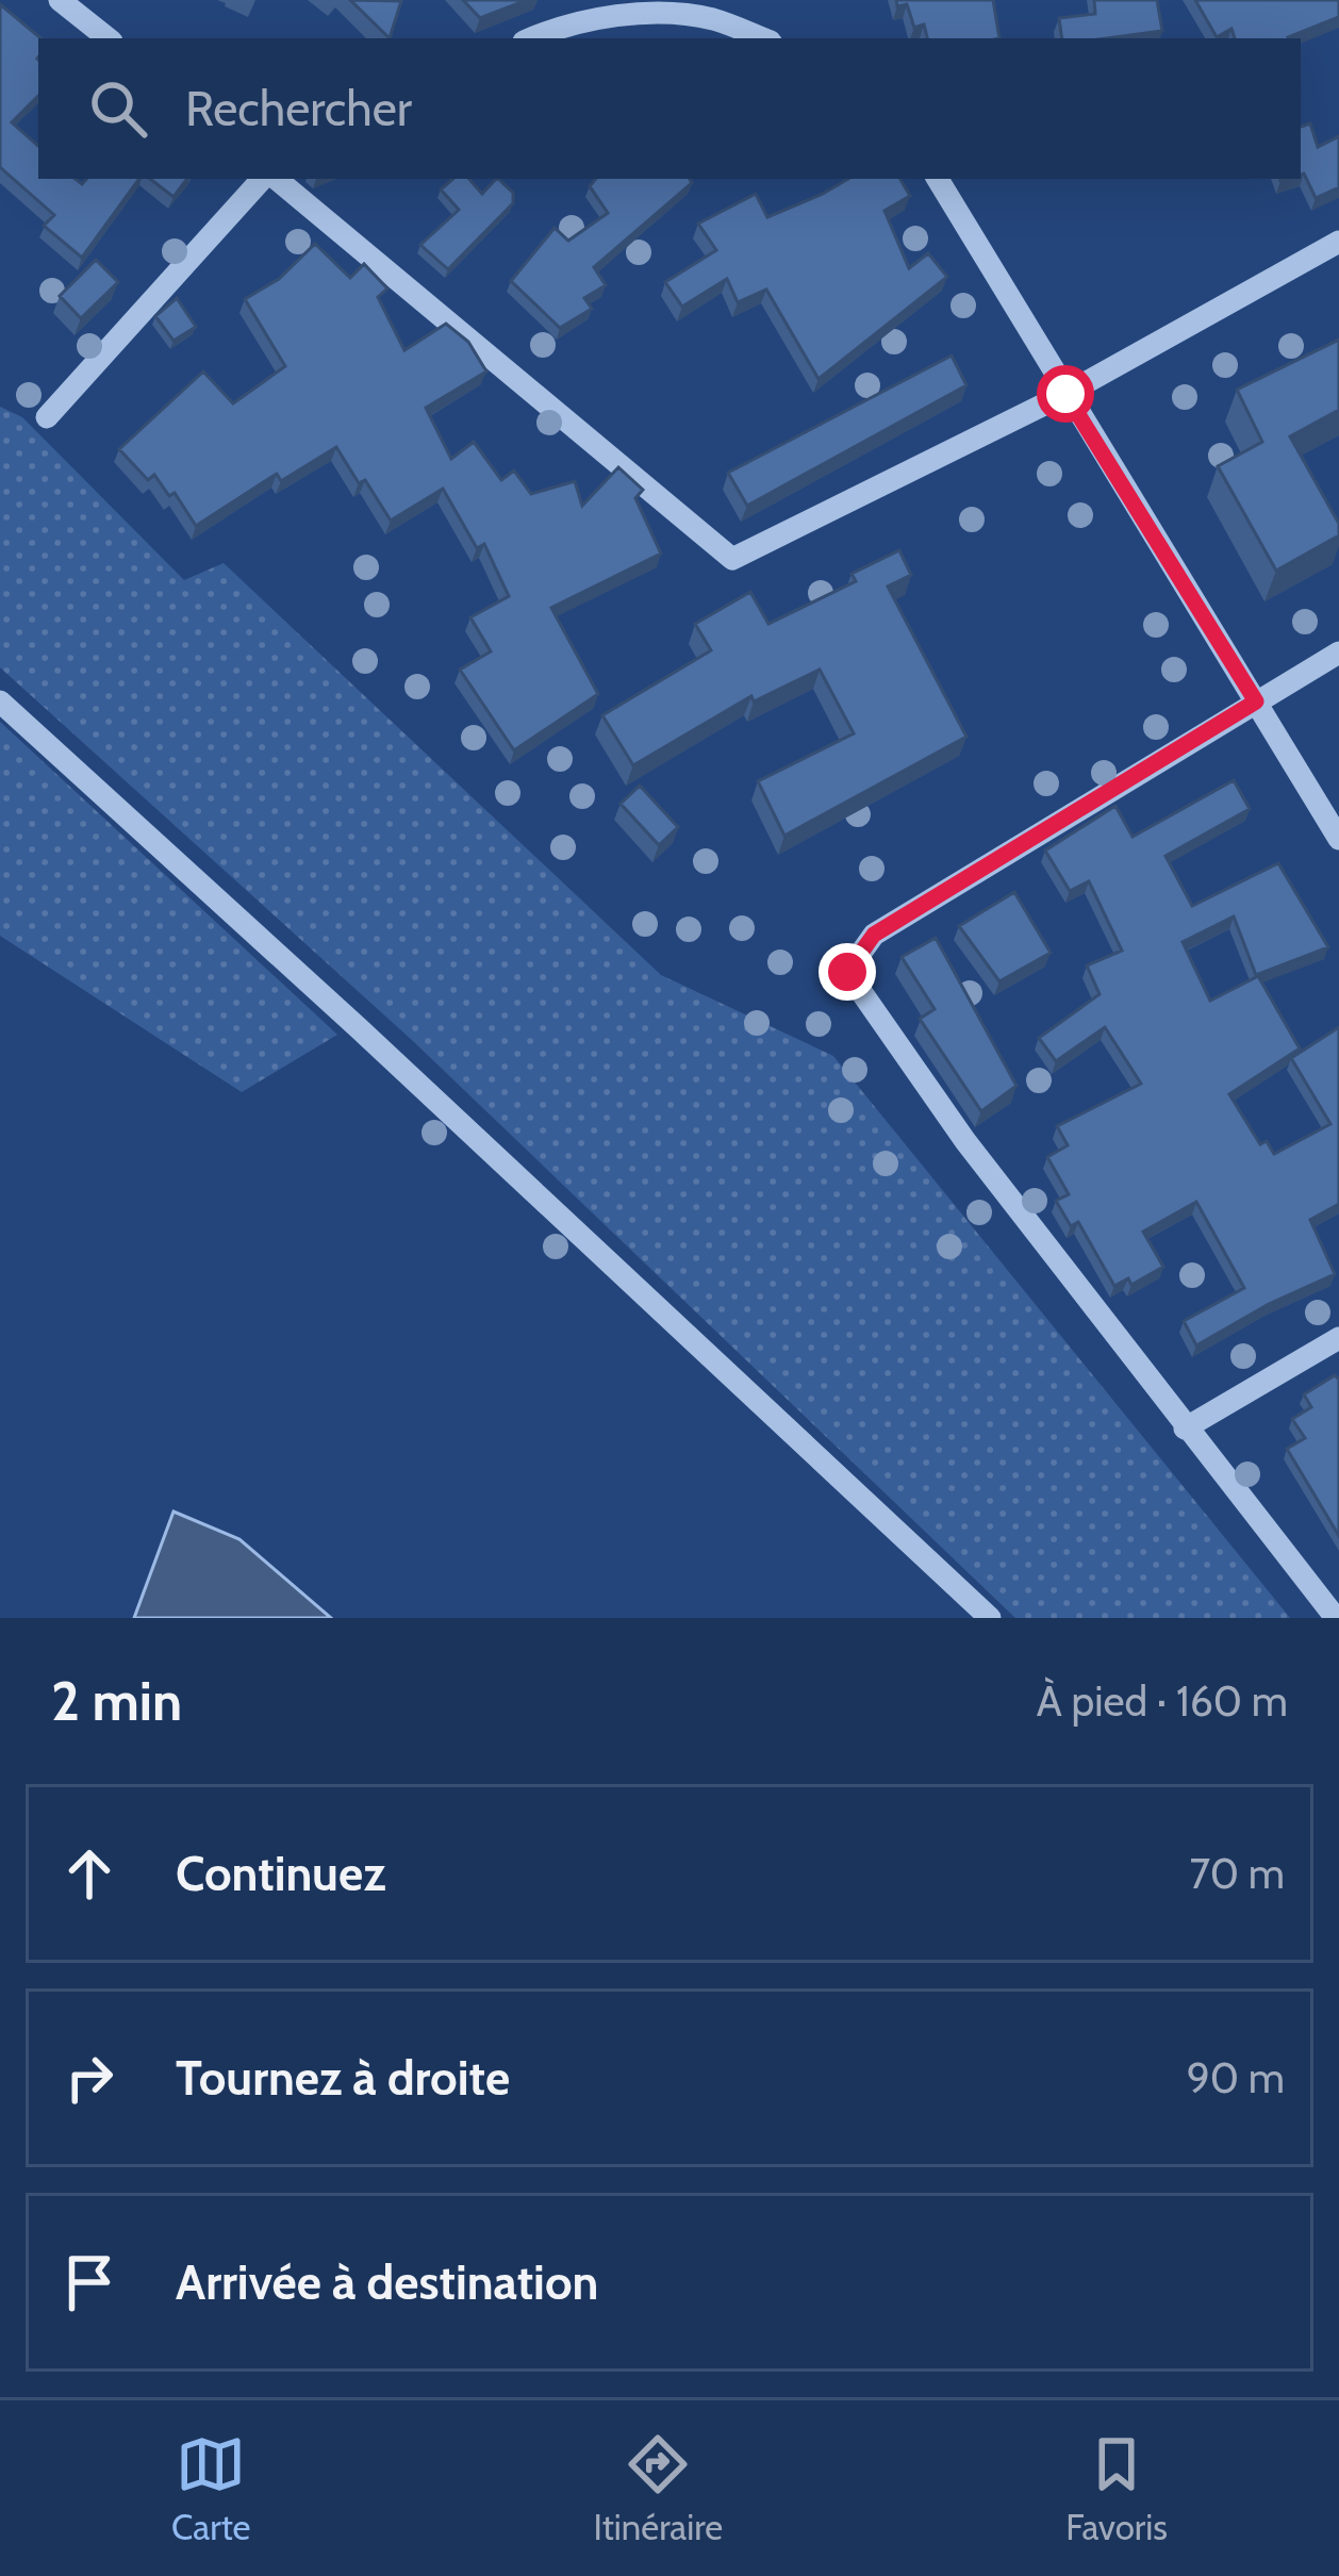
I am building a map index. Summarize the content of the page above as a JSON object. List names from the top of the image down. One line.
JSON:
{"page":{"search":"Rechercher","heading":["2 min","À pied · 160 m"],"list":[["Continuez","70 m"],["Tournez à droite","90 m"],"Arrivée à destination"],"nav":["Carte","Itinéraire","Favoris"]}}
